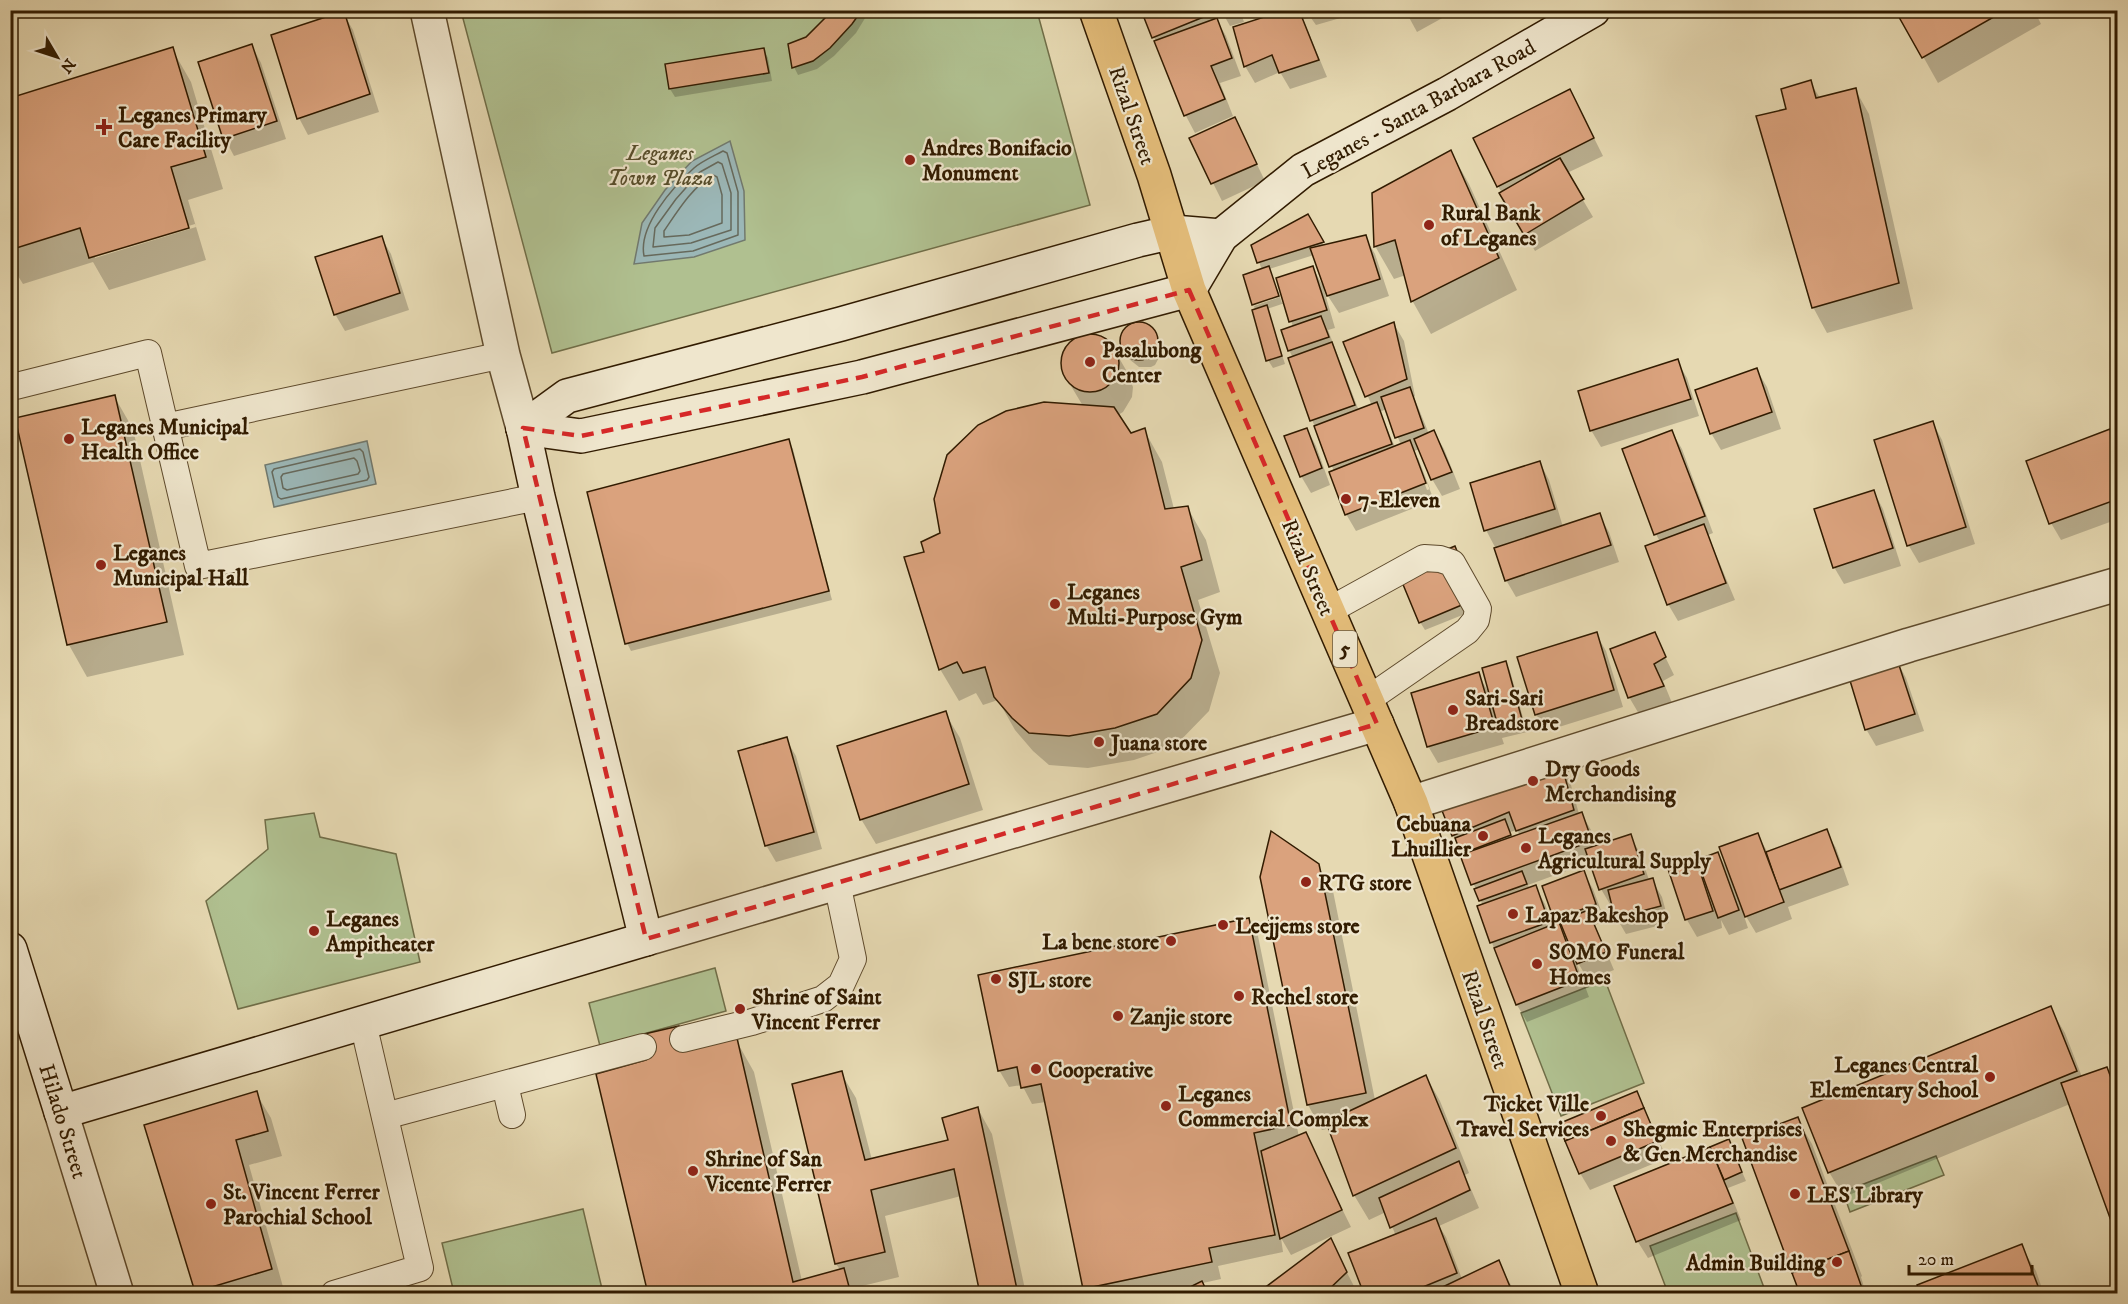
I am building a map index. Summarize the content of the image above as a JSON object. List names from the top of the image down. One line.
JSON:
{"streets":{"main road":["Leganes - Santa Barbara Road","Rizal Street","5","Hilado Street"]},"parks":["Leganes Town Plaza"],"places":{"health":["Leganes Primary Care Facility"],"other":["Andres Bonifacio Monument","Rural Bank of Leganes","Pasalubong Center","Leganes Municipal Health Office","7-Eleven","Leganes Municipal Hall","Leganes Multi-Purpose Gym","Sari-Sari Breadstore","Juana store","Dry Goods Merchandising","Cebuana Lhuillier","Leganes Agricultural Supply","RTG store","Lapaz Bakeshop","Leejjems store","Leganes Ampitheater","La bene store","SOMO Funeral Homes","SJL store","Rechel store","Shrine of Saint Vincent Ferrer","Zanjie store","Cooperative","Leganes Central Elementary School","Leganes Commercial Complex","Ticket Ville Travel Services","Shegmic Enterprises & Gen Merchandise","Shrine of San Vicente Ferrer","LES Library","St. Vincent Ferrer Parochial School","Admin Building"]},"scale_bar":"20 m","north":"bottom right"}
